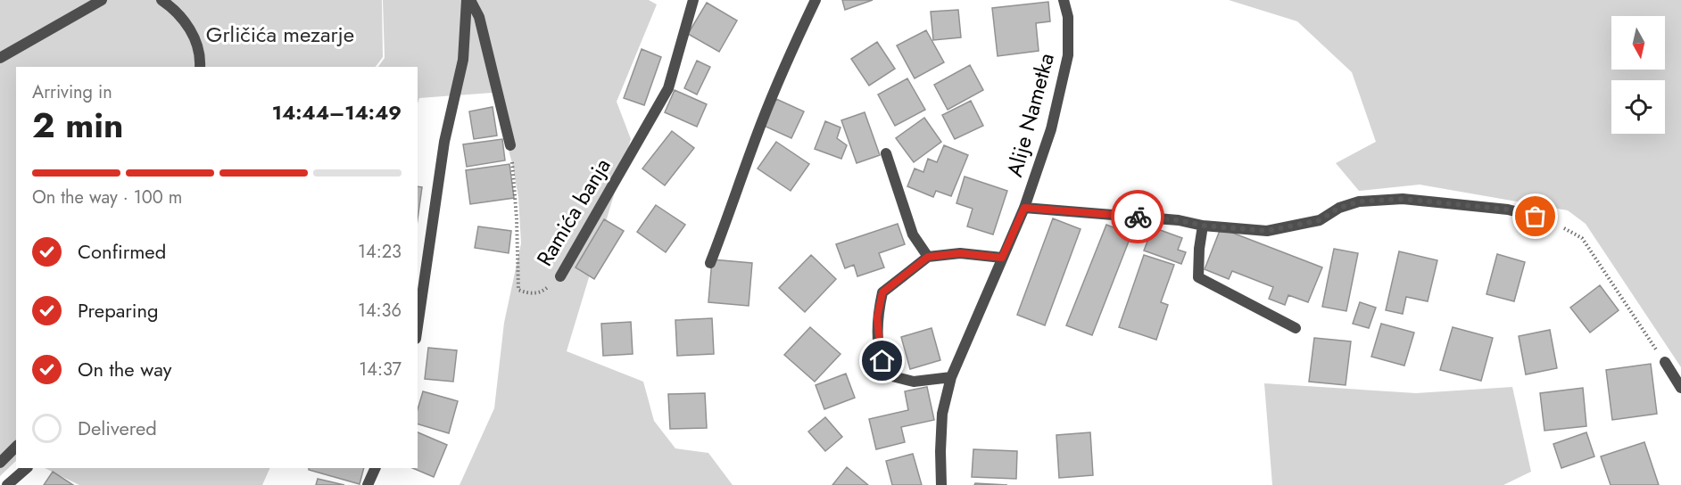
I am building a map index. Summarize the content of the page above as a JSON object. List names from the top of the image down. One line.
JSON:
{"streets":{"street":["Alije Nametka","Ramića banja"]},"parks":["Grličića mezarje"],"north":"bottom","page":{"heading":["2 min","Arriving in","14:44–14:49"],"bar":"On the way · 100 m","list":[["Confirmed","14:23"],["Preparing","14:36"],["On the way","14:37"],"Delivered"]}}
